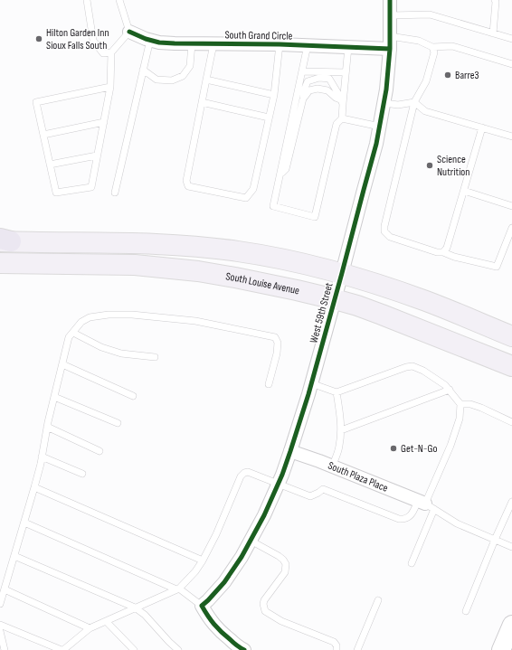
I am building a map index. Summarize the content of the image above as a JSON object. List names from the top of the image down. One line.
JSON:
{"streets":{"main road":["South Louise Avenue"],"street":["South Grand Circle","West 59th Street","South Plaza Place"]},"crossings":[["South Grand Circle","West 59th Street"],["South Louise Avenue","West 59th Street"],["West 59th Street","South Plaza Place"]],"places":["Hilton Garden Inn Sioux Falls South","Barre3","Science Nutrition","Get-N-Go"]}
